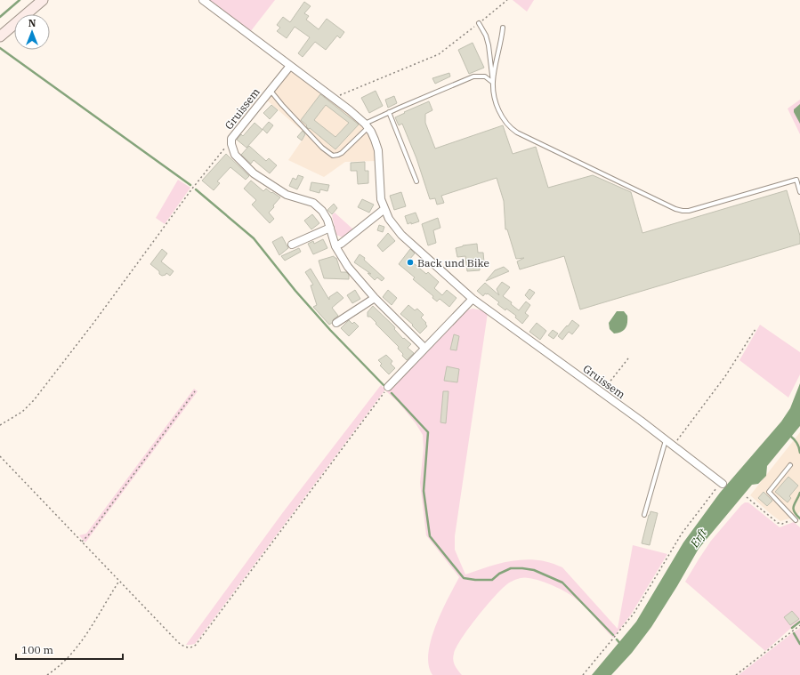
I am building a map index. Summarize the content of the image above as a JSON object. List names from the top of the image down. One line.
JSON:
{"streets":{"street":["Gruissem"]},"water":["Erft"],"places":["Back und Bike"],"scale_bar":"100 m","north":"top"}
